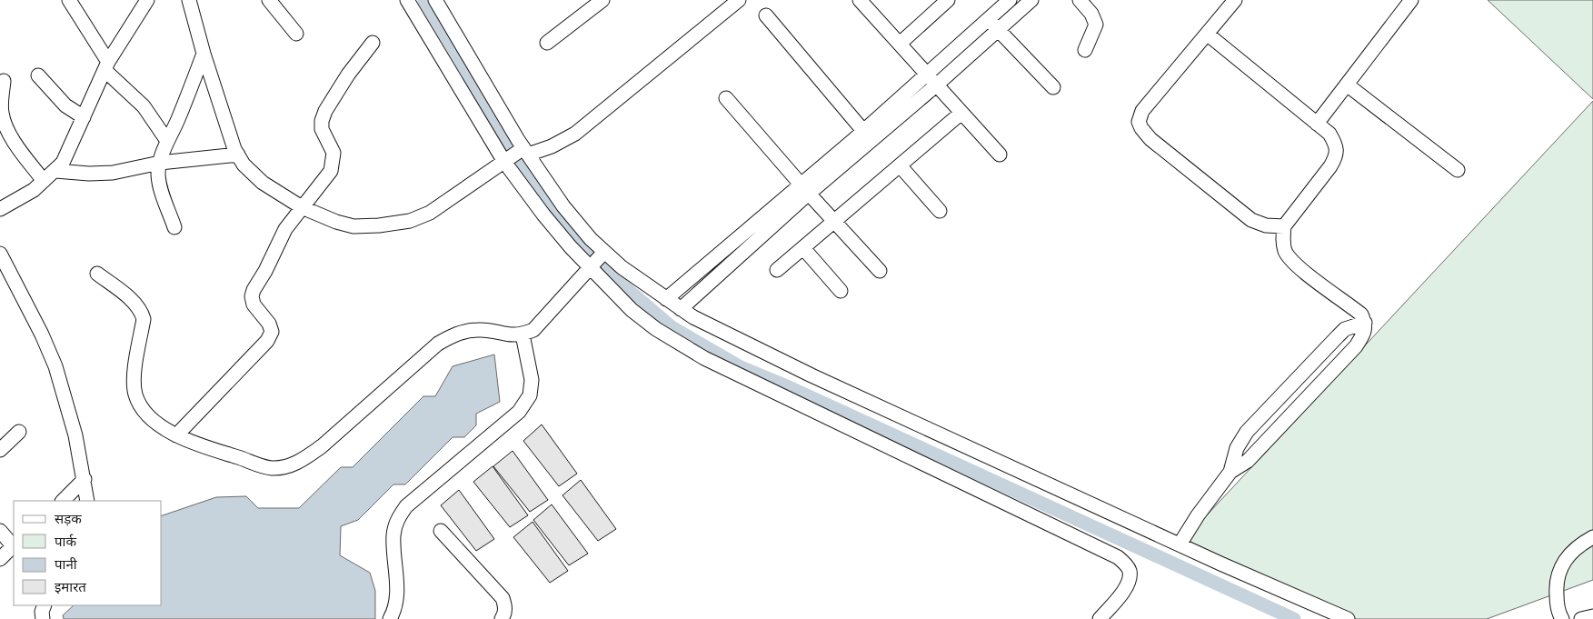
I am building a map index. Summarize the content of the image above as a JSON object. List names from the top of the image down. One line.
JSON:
{"legend":["सड़क","पार्क","पानी","इमारत"]}
